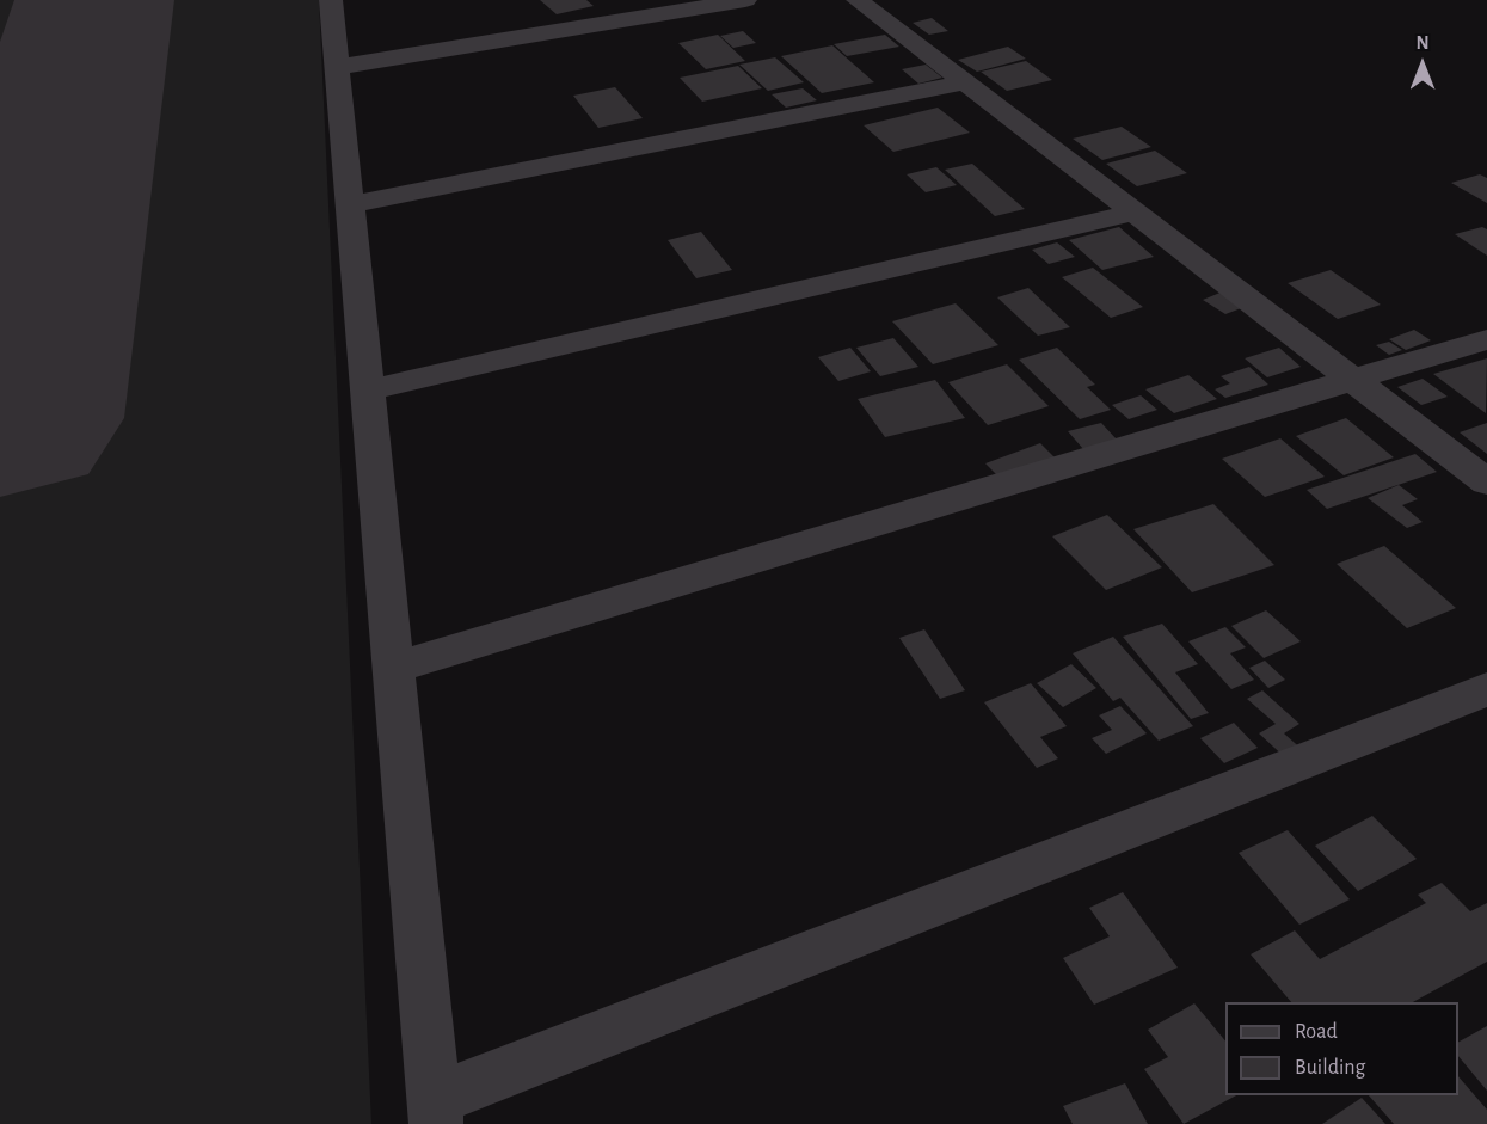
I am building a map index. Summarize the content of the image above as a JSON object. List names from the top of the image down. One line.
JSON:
{"legend":["Road","Building"],"north":"top"}
